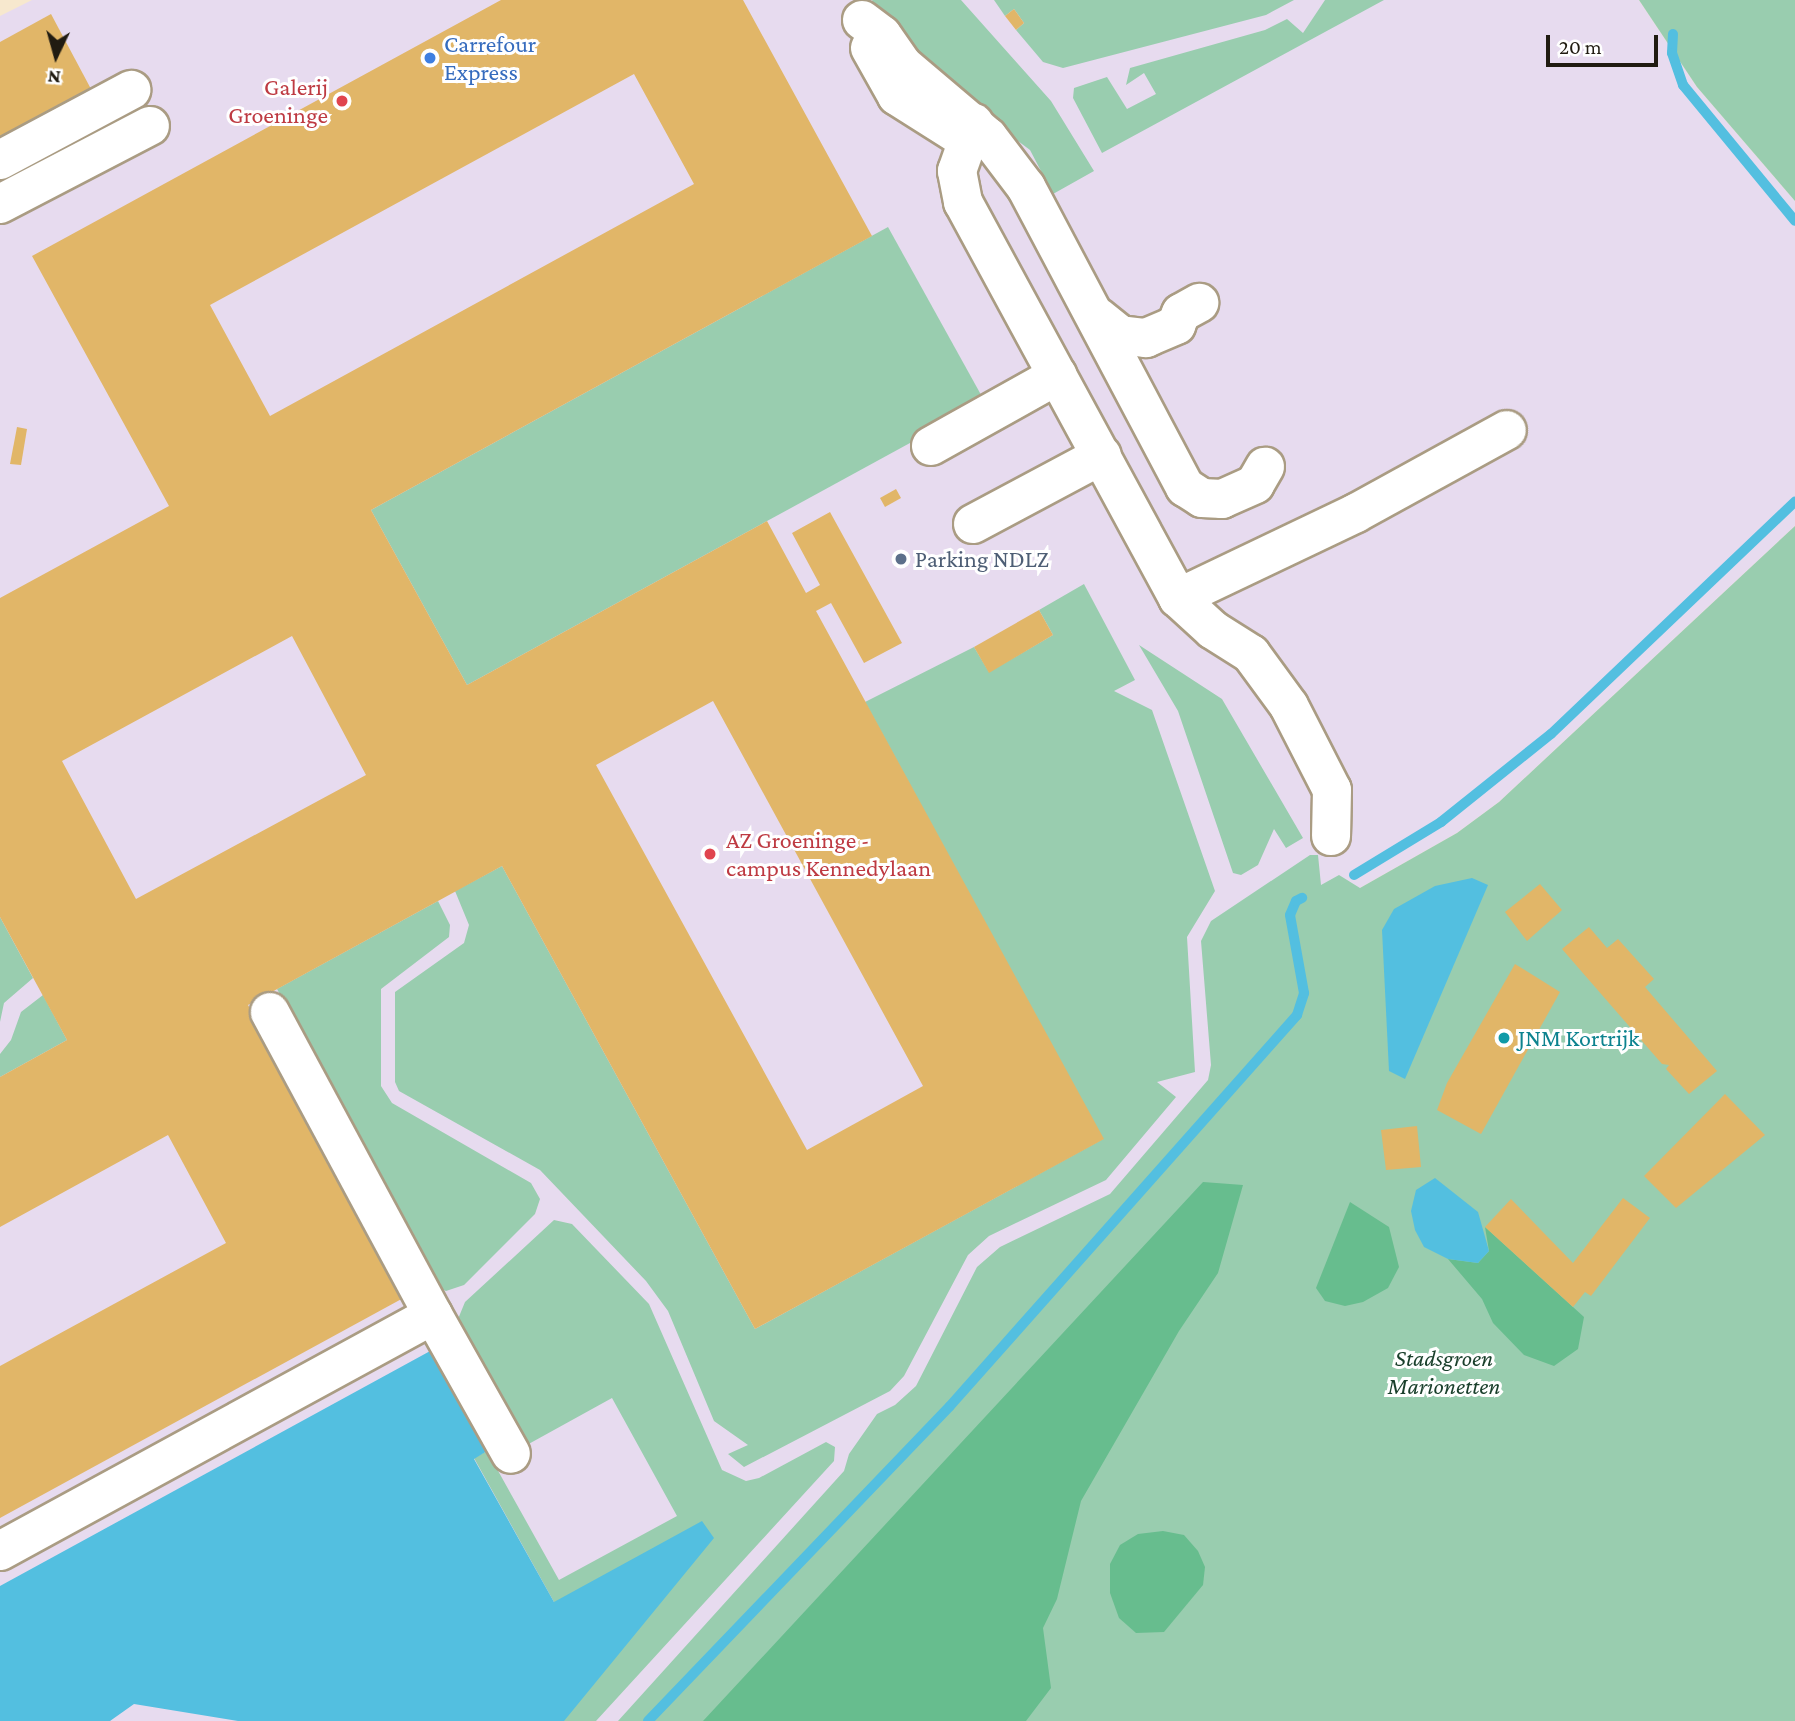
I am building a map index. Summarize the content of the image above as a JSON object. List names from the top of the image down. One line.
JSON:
{"parks":["Stadsgroen Marionetten"],"places":["Carrefour Express","Galerij Groeninge","Parking NDLZ","AZ Groeninge - campus Kennedylaan","JNM Kortrijk"],"scale_bar":"20 m","north":"bottom"}
